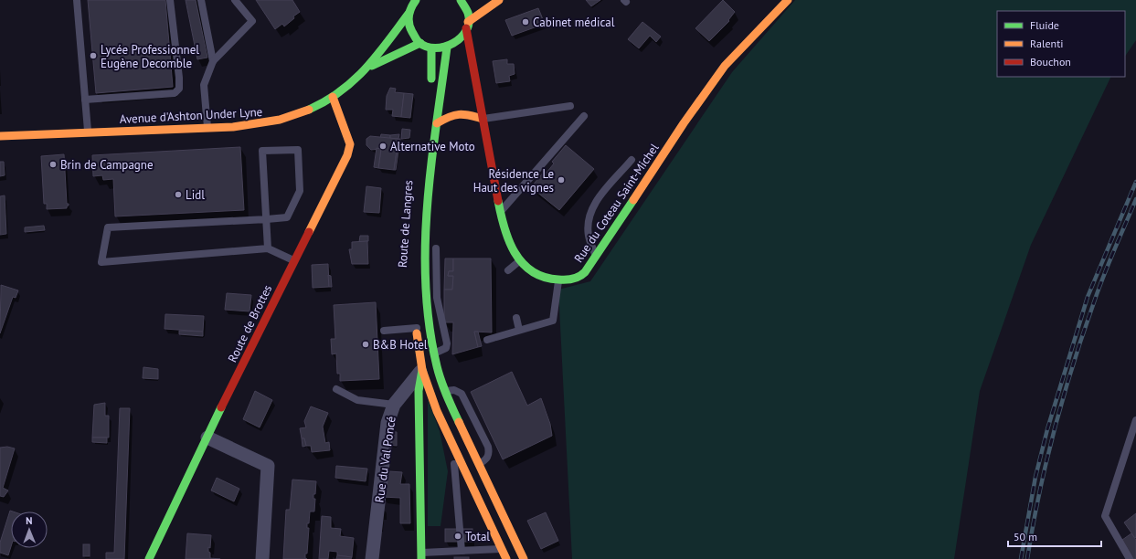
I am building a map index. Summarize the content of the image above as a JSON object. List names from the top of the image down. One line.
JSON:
{"streets":{"street":["Avenue d'Ashton Under Lyne","Rue du Coteau Saint-Michel","Route de Langres","Route de Brottes","Rue du Val Poncé"]},"crossings":[["Avenue d'Ashton Under Lyne","Route de Brottes"]],"places":["Cabinet médical","Lycée Professionnel Eugène Decomble","Alternative Moto","Brin de Campagne","Résidence Le Haut des vignes","Lidl","B&B Hotel","Total"],"legend":["Fluide","Ralenti","Bouchon"],"scale_bar":"50 m","north":"top"}
